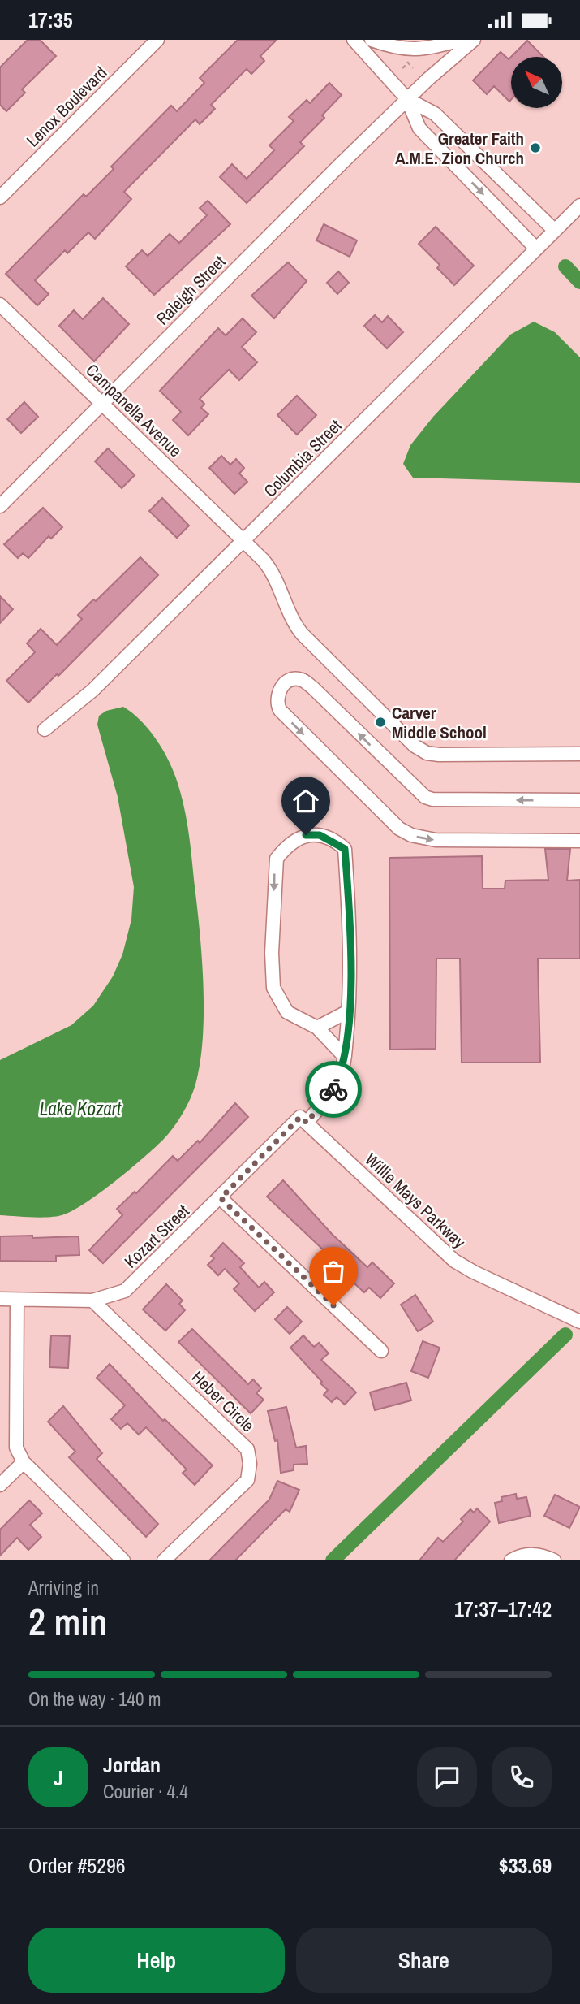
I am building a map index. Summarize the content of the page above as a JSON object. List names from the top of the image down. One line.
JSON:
{"streets":{"street":["Lenox Boulevard","Raleigh Street","Campanella Avenue","Columbia Street","Willie Mays Parkway","Kozart Street","Heber Circle"]},"crossings":[["Raleigh Street","Campanella Avenue"],["Campanella Avenue","Columbia Street"],["Willie Mays Parkway","Kozart Street"],["Kozart Street","Heber Circle"]],"water":["Lake Kozart"],"places":["Greater Faith A.M.E. Zion Church","Carver Middle School"],"north":"top left","page":{"status":"17:35","heading":["2 min","Arriving in","17:37–17:42"],"panel":["Jordan","Courier · 4.4","Order #5296","$33.69"],"bar":"On the way · 140 m","round":"J","buttons":["Help","Share"]}}
